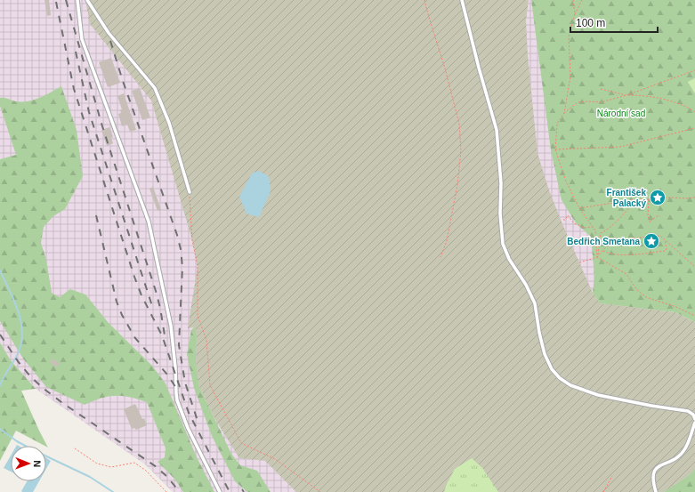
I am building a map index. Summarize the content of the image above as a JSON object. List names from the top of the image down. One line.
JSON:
{"parks":["Národní sad"],"places":{"place":["František Palacký","Bedřich Smetana"]},"scale_bar":"100 m","north":"right"}
